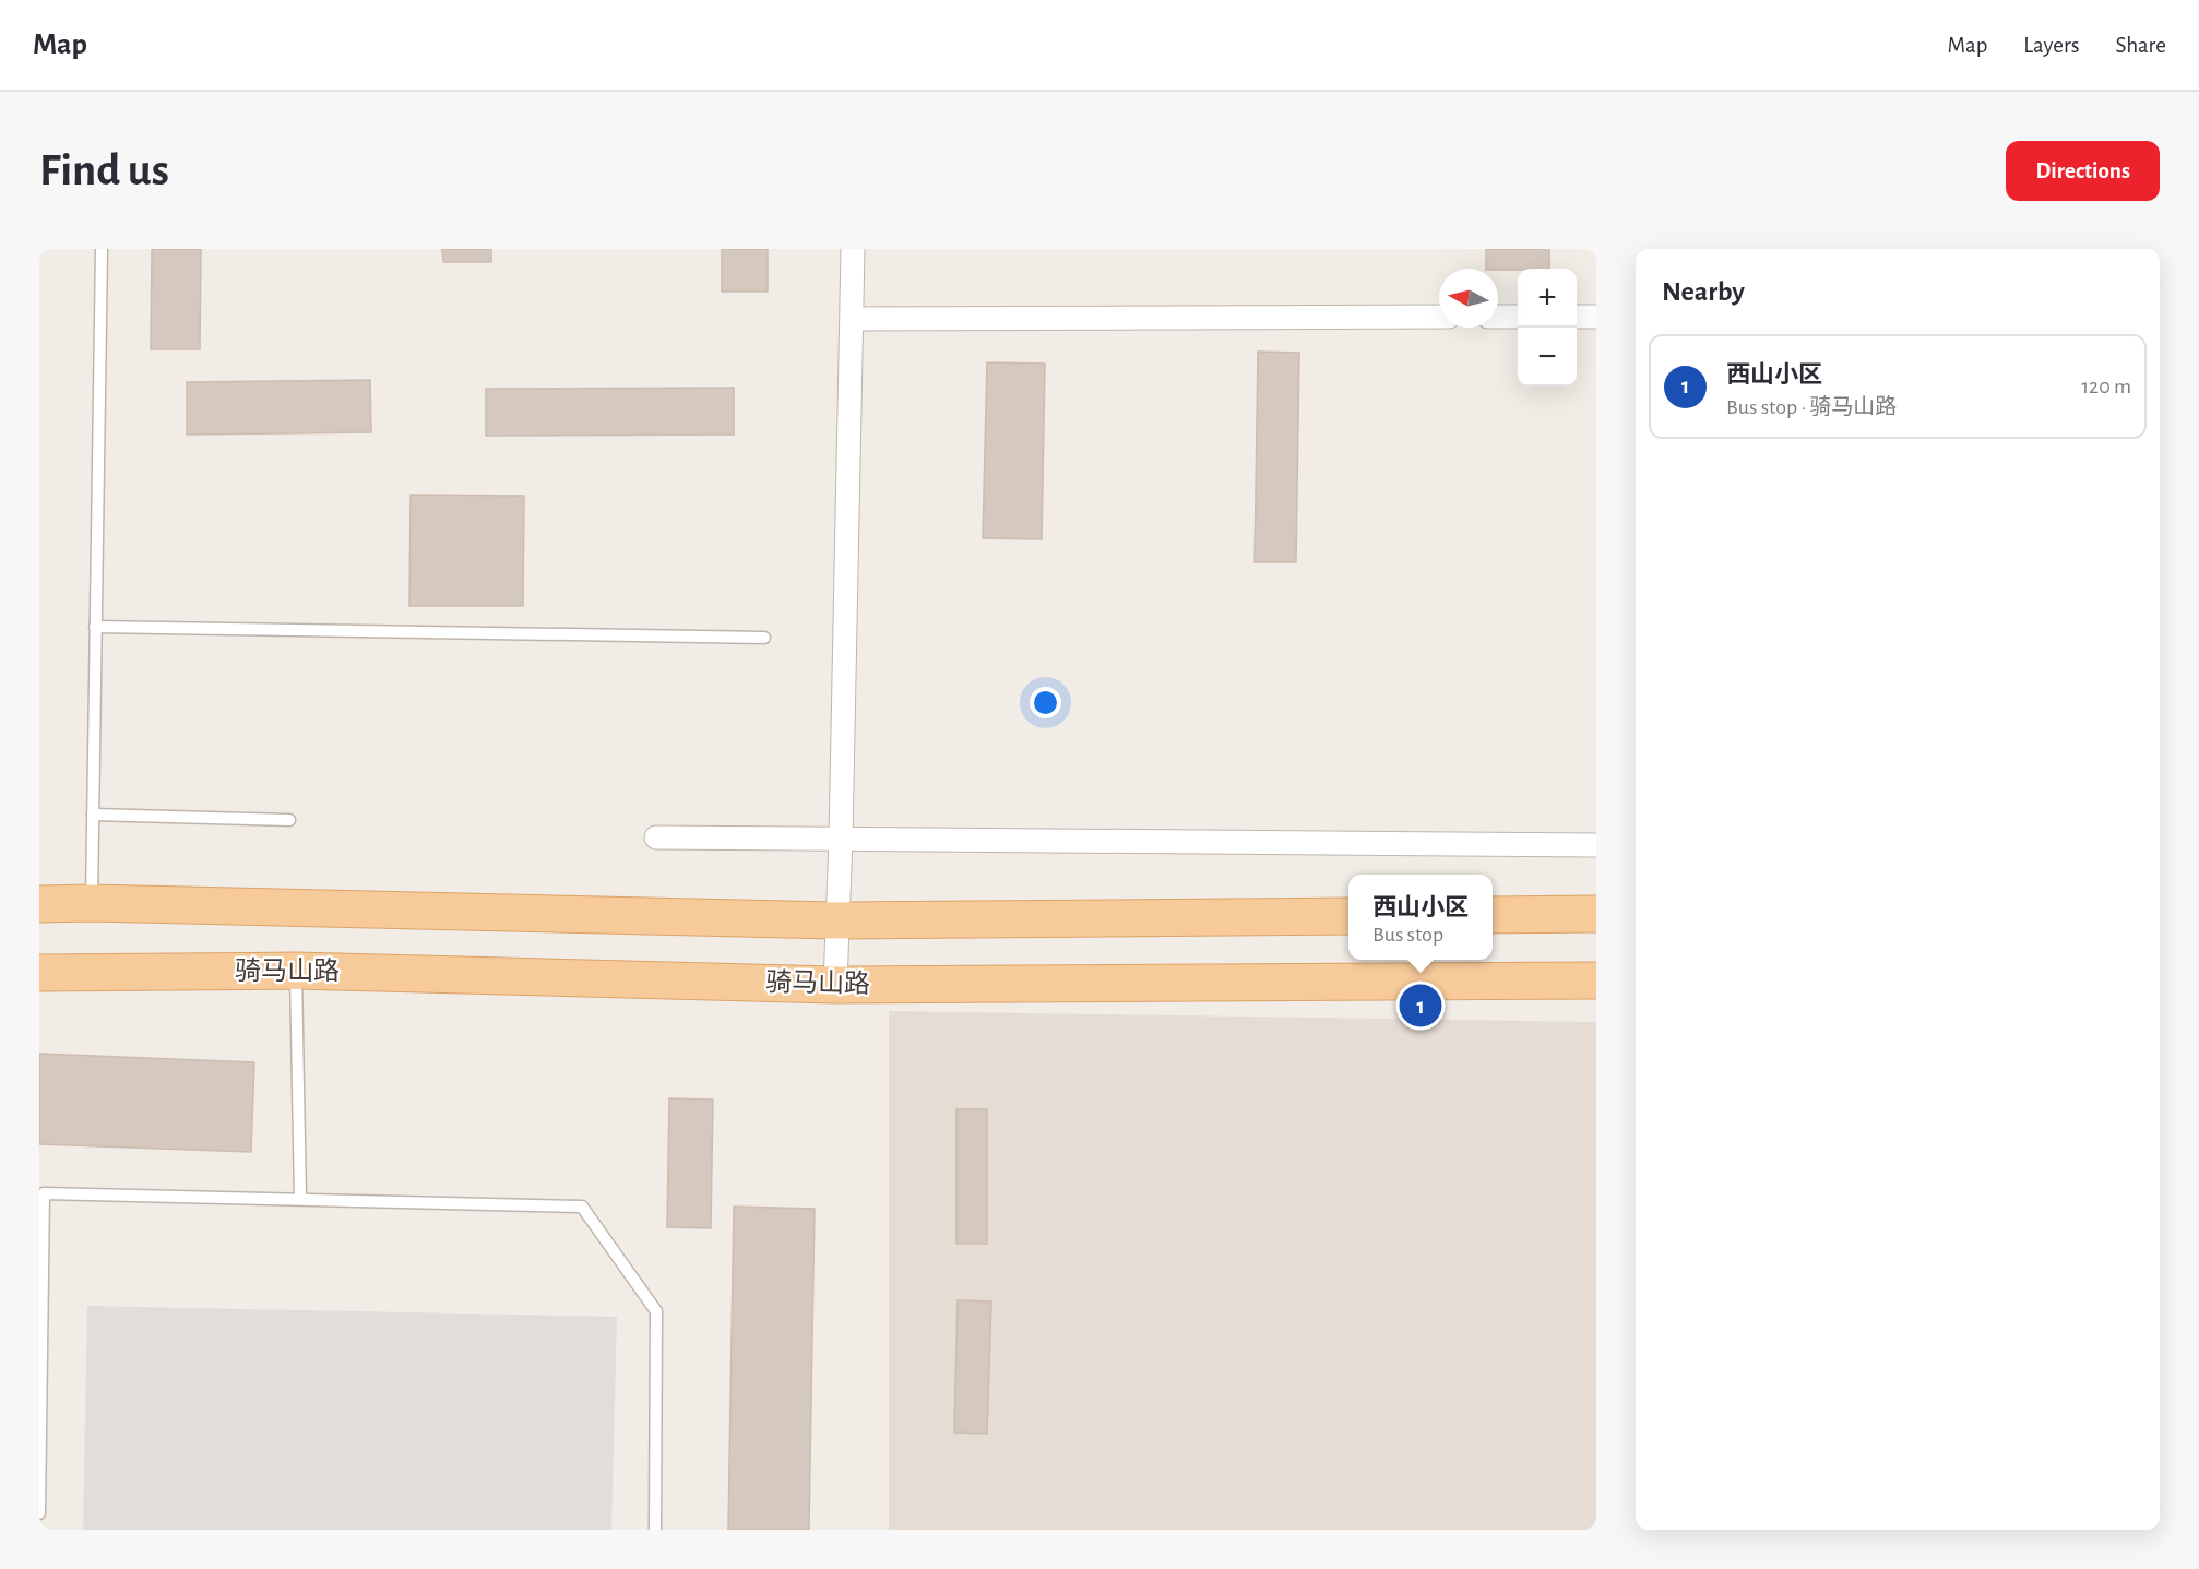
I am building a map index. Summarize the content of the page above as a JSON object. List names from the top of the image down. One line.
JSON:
{"streets":{"main road":["骑马山路"]},"north":"left","page":{"header":"Map","nav":["Map","Layers","Share"],"buttons":"Directions","title":"Find us","heading":"Nearby","map_buttons":["+","−"],"list":[{"mark":"1","name":"西山小区","note":"Bus stop · 骑马山路","value":"120 m"}],"popup":["西山小区","Bus stop"],"pins":"1"}}
